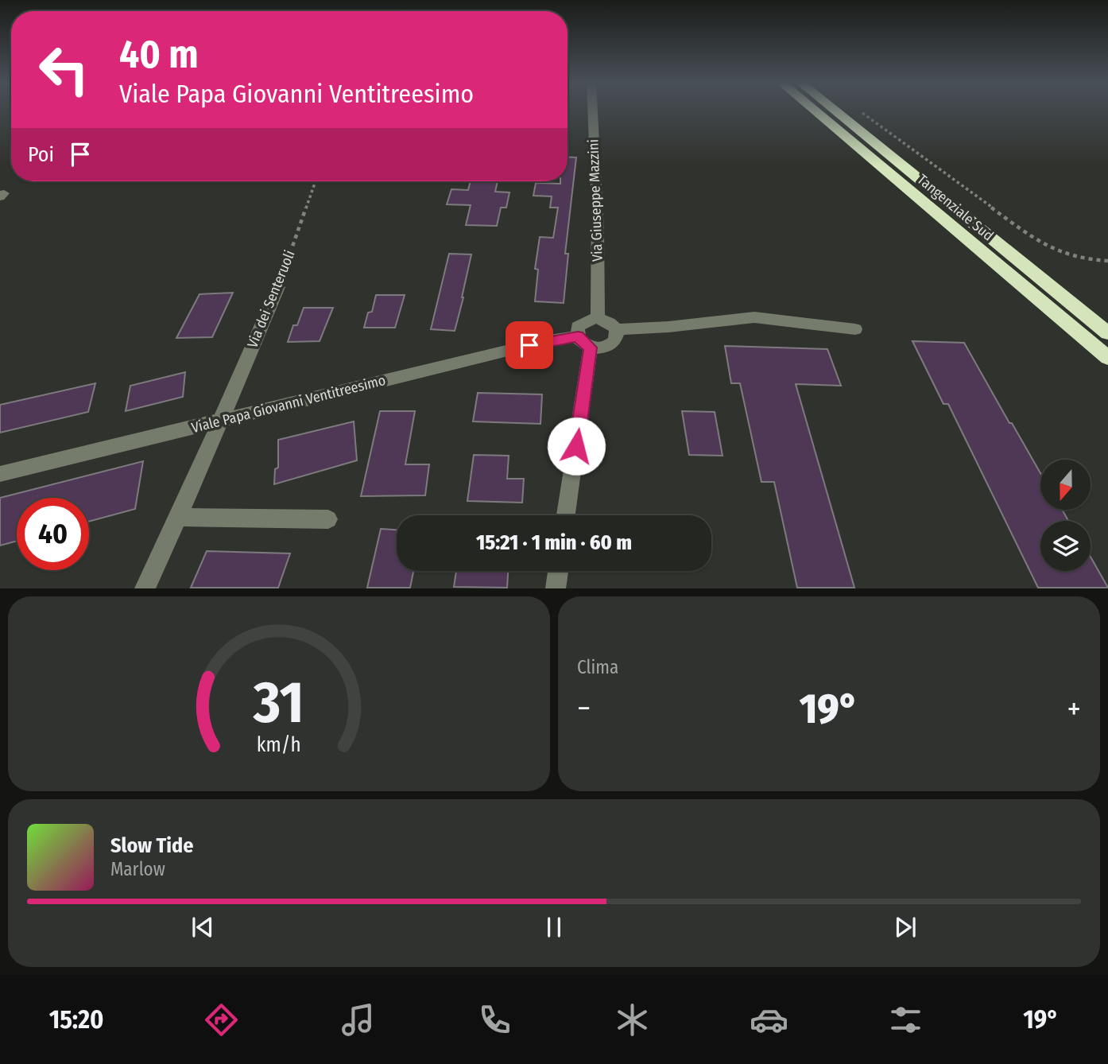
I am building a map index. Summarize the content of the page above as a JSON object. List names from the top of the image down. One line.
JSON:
{"streets":{"highway":["Tangenziale Sud"],"street":["Via Giuseppe Mazzini","Via dei Senteruoli","Viale Papa Giovanni Ventitreesimo"]},"crossings":[["Via Giuseppe Mazzini","Viale Papa Giovanni Ventitreesimo"],["Via dei Senteruoli","Viale Papa Giovanni Ventitreesimo"]],"north":"bottom","page":{"turn":["40 m","Viale Papa Giovanni Ventitreesimo"],"then":"Poi","limit":"40","trip":"15:21 · 1 min · 60 m","tile":"Clima","heat":["−","19°","+"],"song":["Slow Tide","Marlow"],"tabs":["15:20","19°"],"gauge":["31","km/h"]}}
